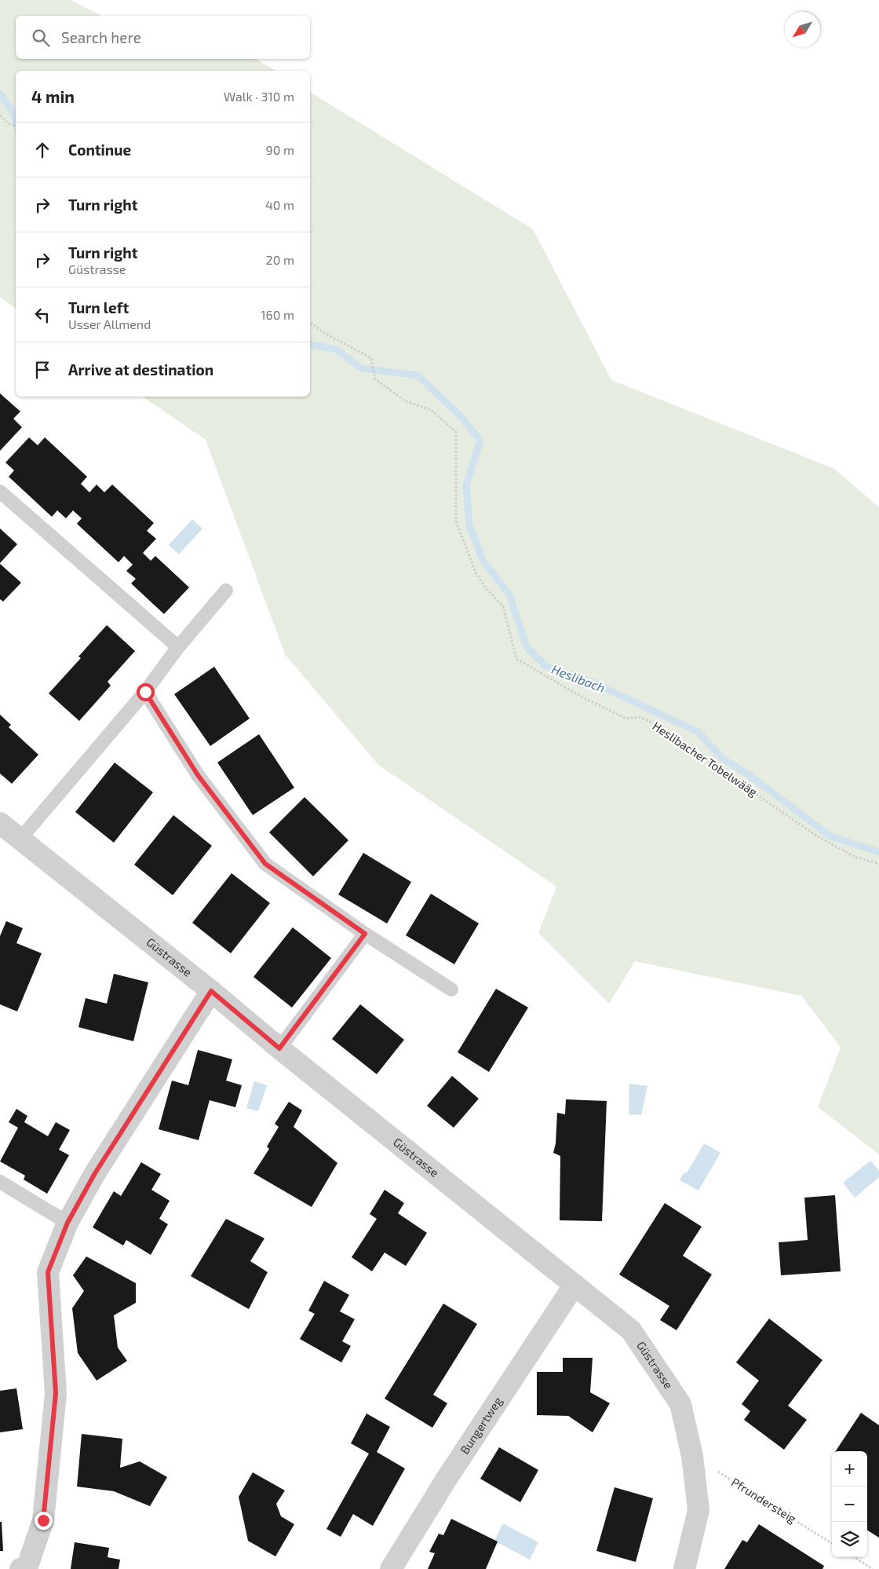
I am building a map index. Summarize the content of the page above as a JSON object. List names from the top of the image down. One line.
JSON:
{"streets":{"street":["Güstrasse","Bungertweg"],"path":["Heslibacher Tobelwääg","Pfrundersteig"]},"crossings":[["Güstrasse","Bungertweg"],["Güstrasse","Pfrundersteig"]],"water":["Heslibach"],"north":"bottom left","page":{"search":"Search here","heading":["4 min","Walk · 310 m"],"list":[["Continue","90 m"],["Turn right","40 m"],["Turn right","Güstrasse","20 m"],["Turn left","Usser Allmend","160 m"],"Arrive at destination"],"map_buttons":["+","−"]}}
